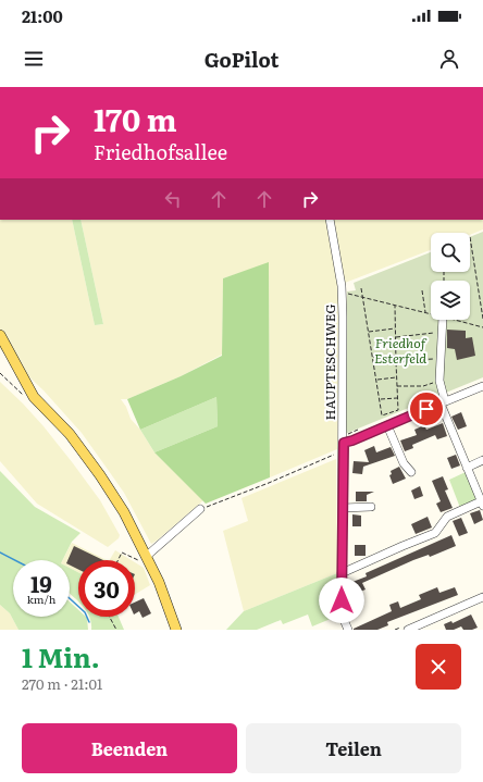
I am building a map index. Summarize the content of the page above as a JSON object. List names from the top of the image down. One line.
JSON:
{"streets":{"street":["HAUPTESCHWEG"]},"parks":["Friedhof Esterfeld"],"page":{"status":"21:00","header":"GoPilot","turn":["170 m","Friedhofsallee"],"speed":"19 km/h","limit":"30","heading":["1 Min.","270 m · 21:01"],"buttons":["Beenden","Teilen"]}}
